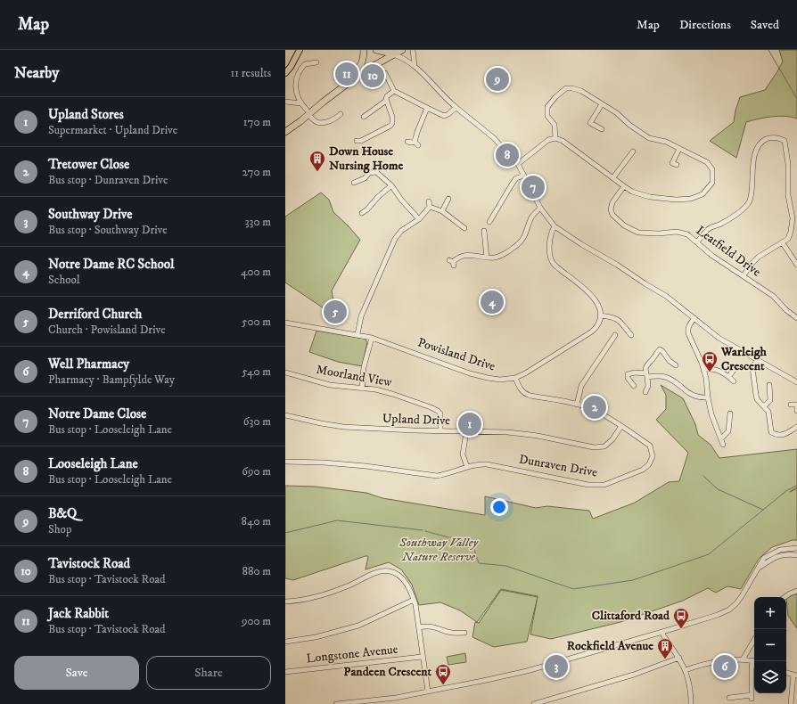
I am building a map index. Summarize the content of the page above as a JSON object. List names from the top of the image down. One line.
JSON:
{"streets":{"street":["Leatfield Drive","Powisland Drive","Moorland View","Upland Drive","Dunraven Drive","Longstone Avenue"]},"crossings":[["Powisland Drive","Dunraven Drive"],["Moorland View","Upland Drive"],["Upland Drive","Dunraven Drive"]],"parks":["Southway Valley Nature Reserve"],"places":{"building":["Down House Nursing Home","Rockfield Avenue"],"bus stop":["Warleigh Crescent","Clittaford Road","Pandeen Crescent"]},"page":{"header":"Map","nav":["Map","Directions","Saved"],"heading":["Nearby","11 results"],"pins":["11","10","9","8","7","4","5","2","1","3","6"],"list":[{"mark":"1","name":"Upland Stores","note":"Supermarket · Upland Drive","value":"170 m"},{"mark":"2","name":"Tretower Close","note":"Bus stop · Dunraven Drive","value":"270 m"},{"mark":"3","name":"Southway Drive","note":"Bus stop · Southway Drive","value":"330 m"},{"mark":"4","name":"Notre Dame RC School","note":"School","value":"400 m"},{"mark":"5","name":"Derriford Church","note":"Church · Powisland Drive","value":"500 m"},{"mark":"6","name":"Well Pharmacy","note":"Pharmacy · Bampfylde Way","value":"540 m"},{"mark":"7","name":"Notre Dame Close","note":"Bus stop · Looseleigh Lane","value":"630 m"},{"mark":"8","name":"Looseleigh Lane","note":"Bus stop · Looseleigh Lane","value":"690 m"},{"mark":"9","name":"B&Q","note":"Shop","value":"840 m"},{"mark":"10","name":"Tavistock Road","note":"Bus stop · Tavistock Road","value":"880 m"},{"mark":"11","name":"Jack Rabbit","note":"Bus stop · Tavistock Road","value":"900 m"}],"map_buttons":["+","−"],"buttons":["Save","Share"]}}
